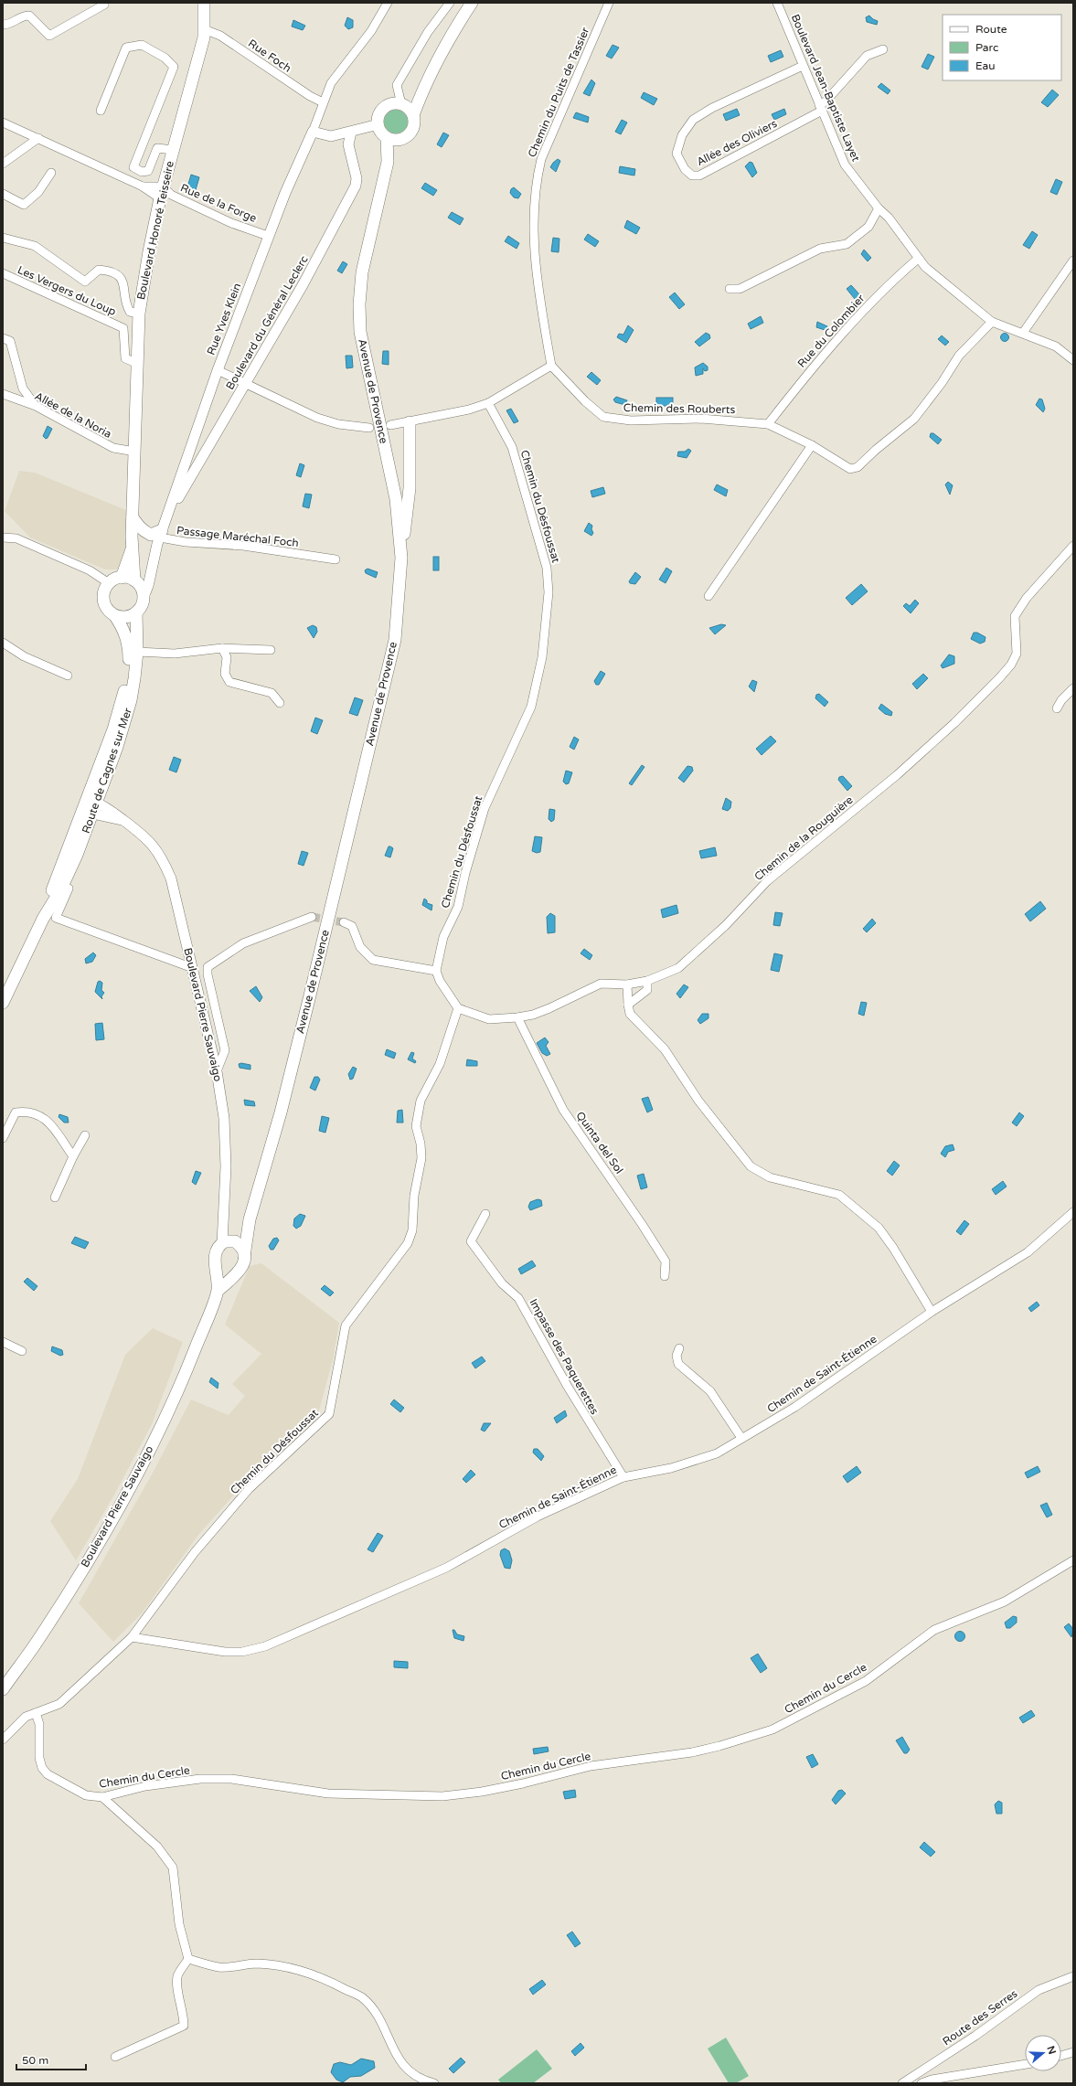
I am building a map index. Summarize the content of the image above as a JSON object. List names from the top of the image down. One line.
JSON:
{"streets":{"main road":["Boulevard Honoré Teisseire","Avenue de Provence","Route de Cagnes sur Mer","Boulevard Pierre Sauvaigo"],"street":["Rue Foch","Boulevard Jean-Baptiste Layet","Chemin du Puits de Tassier","Allée des Oliviers","Rue de la Forge","Les Vergers du Loup","Rue Yves Klein","Boulevard du Général Leclerc","Rue du Colombier","Chemin des Rouberts","Allée de la Noria","Chemin du Désfoussat","Passage Maréchal Foch","Chemin de la Rouguière","Quinta del Sol","Impasse des Paquerettes","Chemin de Saint-Étienne","Chemin du Cercle","Route des Serres"]},"crossings":[["Rue Foch","Boulevard Honoré Teisseire"],["Boulevard Jean-Baptiste Layet","Allée des Oliviers"],["Boulevard Jean-Baptiste Layet","Rue du Colombier"],["Boulevard Jean-Baptiste Layet","Chemin des Rouberts"],["Chemin du Puits de Tassier","Chemin des Rouberts"],["Rue de la Forge","Boulevard Honoré Teisseire"],["Rue de la Forge","Rue Yves Klein"],["Boulevard Honoré Teisseire","Les Vergers du Loup"],["Boulevard Honoré Teisseire","Allée de la Noria"],["Boulevard Honoré Teisseire","Route de Cagnes sur Mer"],["Rue Yves Klein","Boulevard du Général Leclerc"],["Rue du Colombier","Chemin des Rouberts"],["Avenue de Provence","Boulevard Pierre Sauvaigo"],["Chemin du Désfoussat","Chemin de la Rouguière"],["Chemin du Désfoussat","Chemin de Saint-Étienne"],["Chemin du Désfoussat","Chemin du Cercle"],["Route de Cagnes sur Mer","Boulevard Pierre Sauvaigo"],["Chemin de la Rouguière","Quinta del Sol"],["Impasse des Paquerettes","Chemin de Saint-Étienne"]],"legend":["Route","Parc","Eau"],"scale_bar":"50 m","north":"right"}
